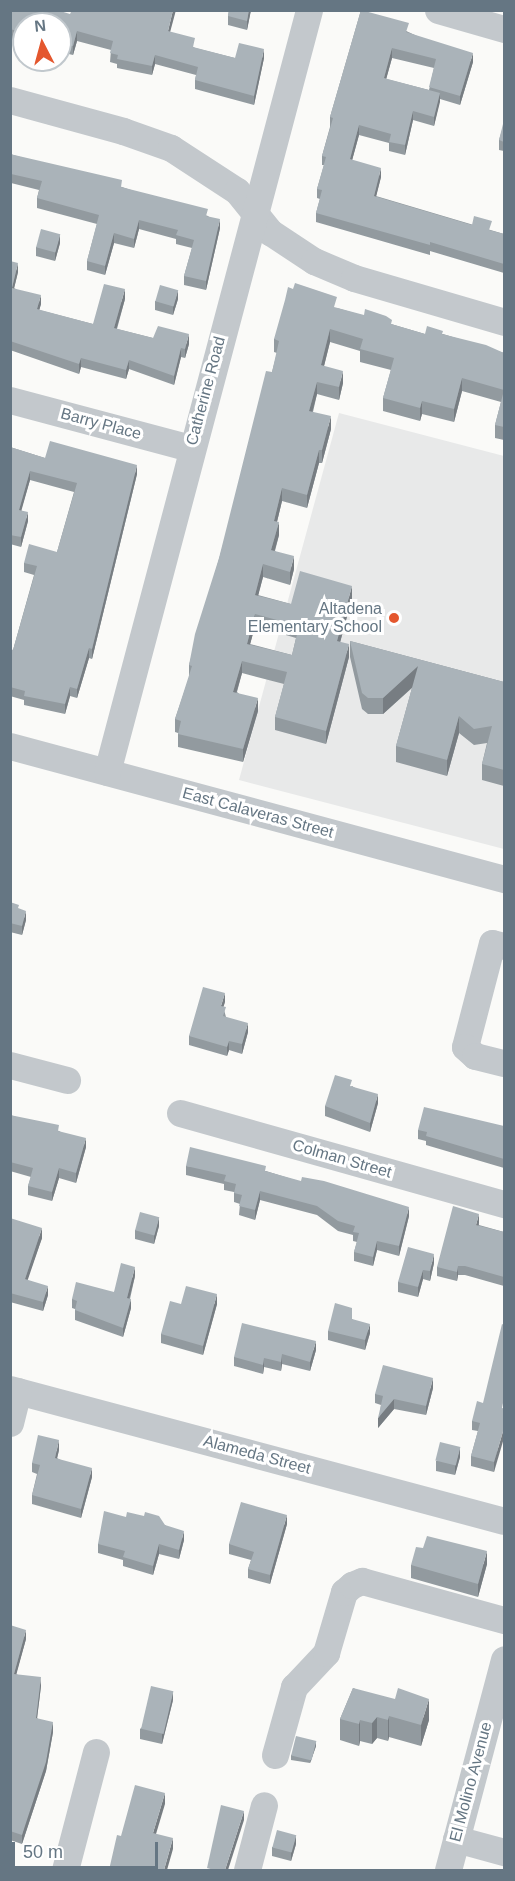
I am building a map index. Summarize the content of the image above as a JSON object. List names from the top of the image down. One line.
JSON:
{"streets":{"street":["Catherine Road","Barry Place","East Calaveras Street","Colman Street","Alameda Street","El Molino Avenue"]},"crossings":[["Catherine Road","Barry Place"],["Catherine Road","East Calaveras Street"]],"places":["Altadena Elementary School"],"scale_bar":"50 m","north":"top"}
